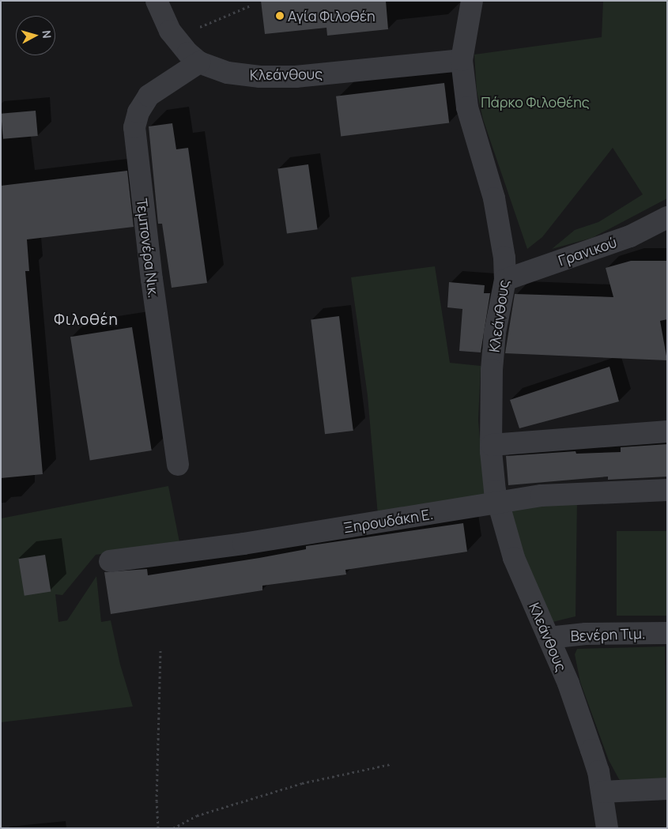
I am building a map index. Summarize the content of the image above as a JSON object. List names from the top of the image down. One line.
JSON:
{"streets":{"street":["Κλεάνθους","Τεμπονέρα Νικ.","Γρανικού","Ξηρουδάκη Ε.","Βενέρη Τιμ."]},"crossings":[["Κλεάνθους","Τεμπονέρα Νικ."],["Κλεάνθους","Γρανικού"],["Κλεάνθους","Ξηρουδάκη Ε."],["Κλεάνθους","Βενέρη Τιμ."]],"districts":["Φιλοθέη"],"parks":["Πάρκο Φιλοθέης"],"places":["Αγία Φιλοθέη"],"north":"right"}
